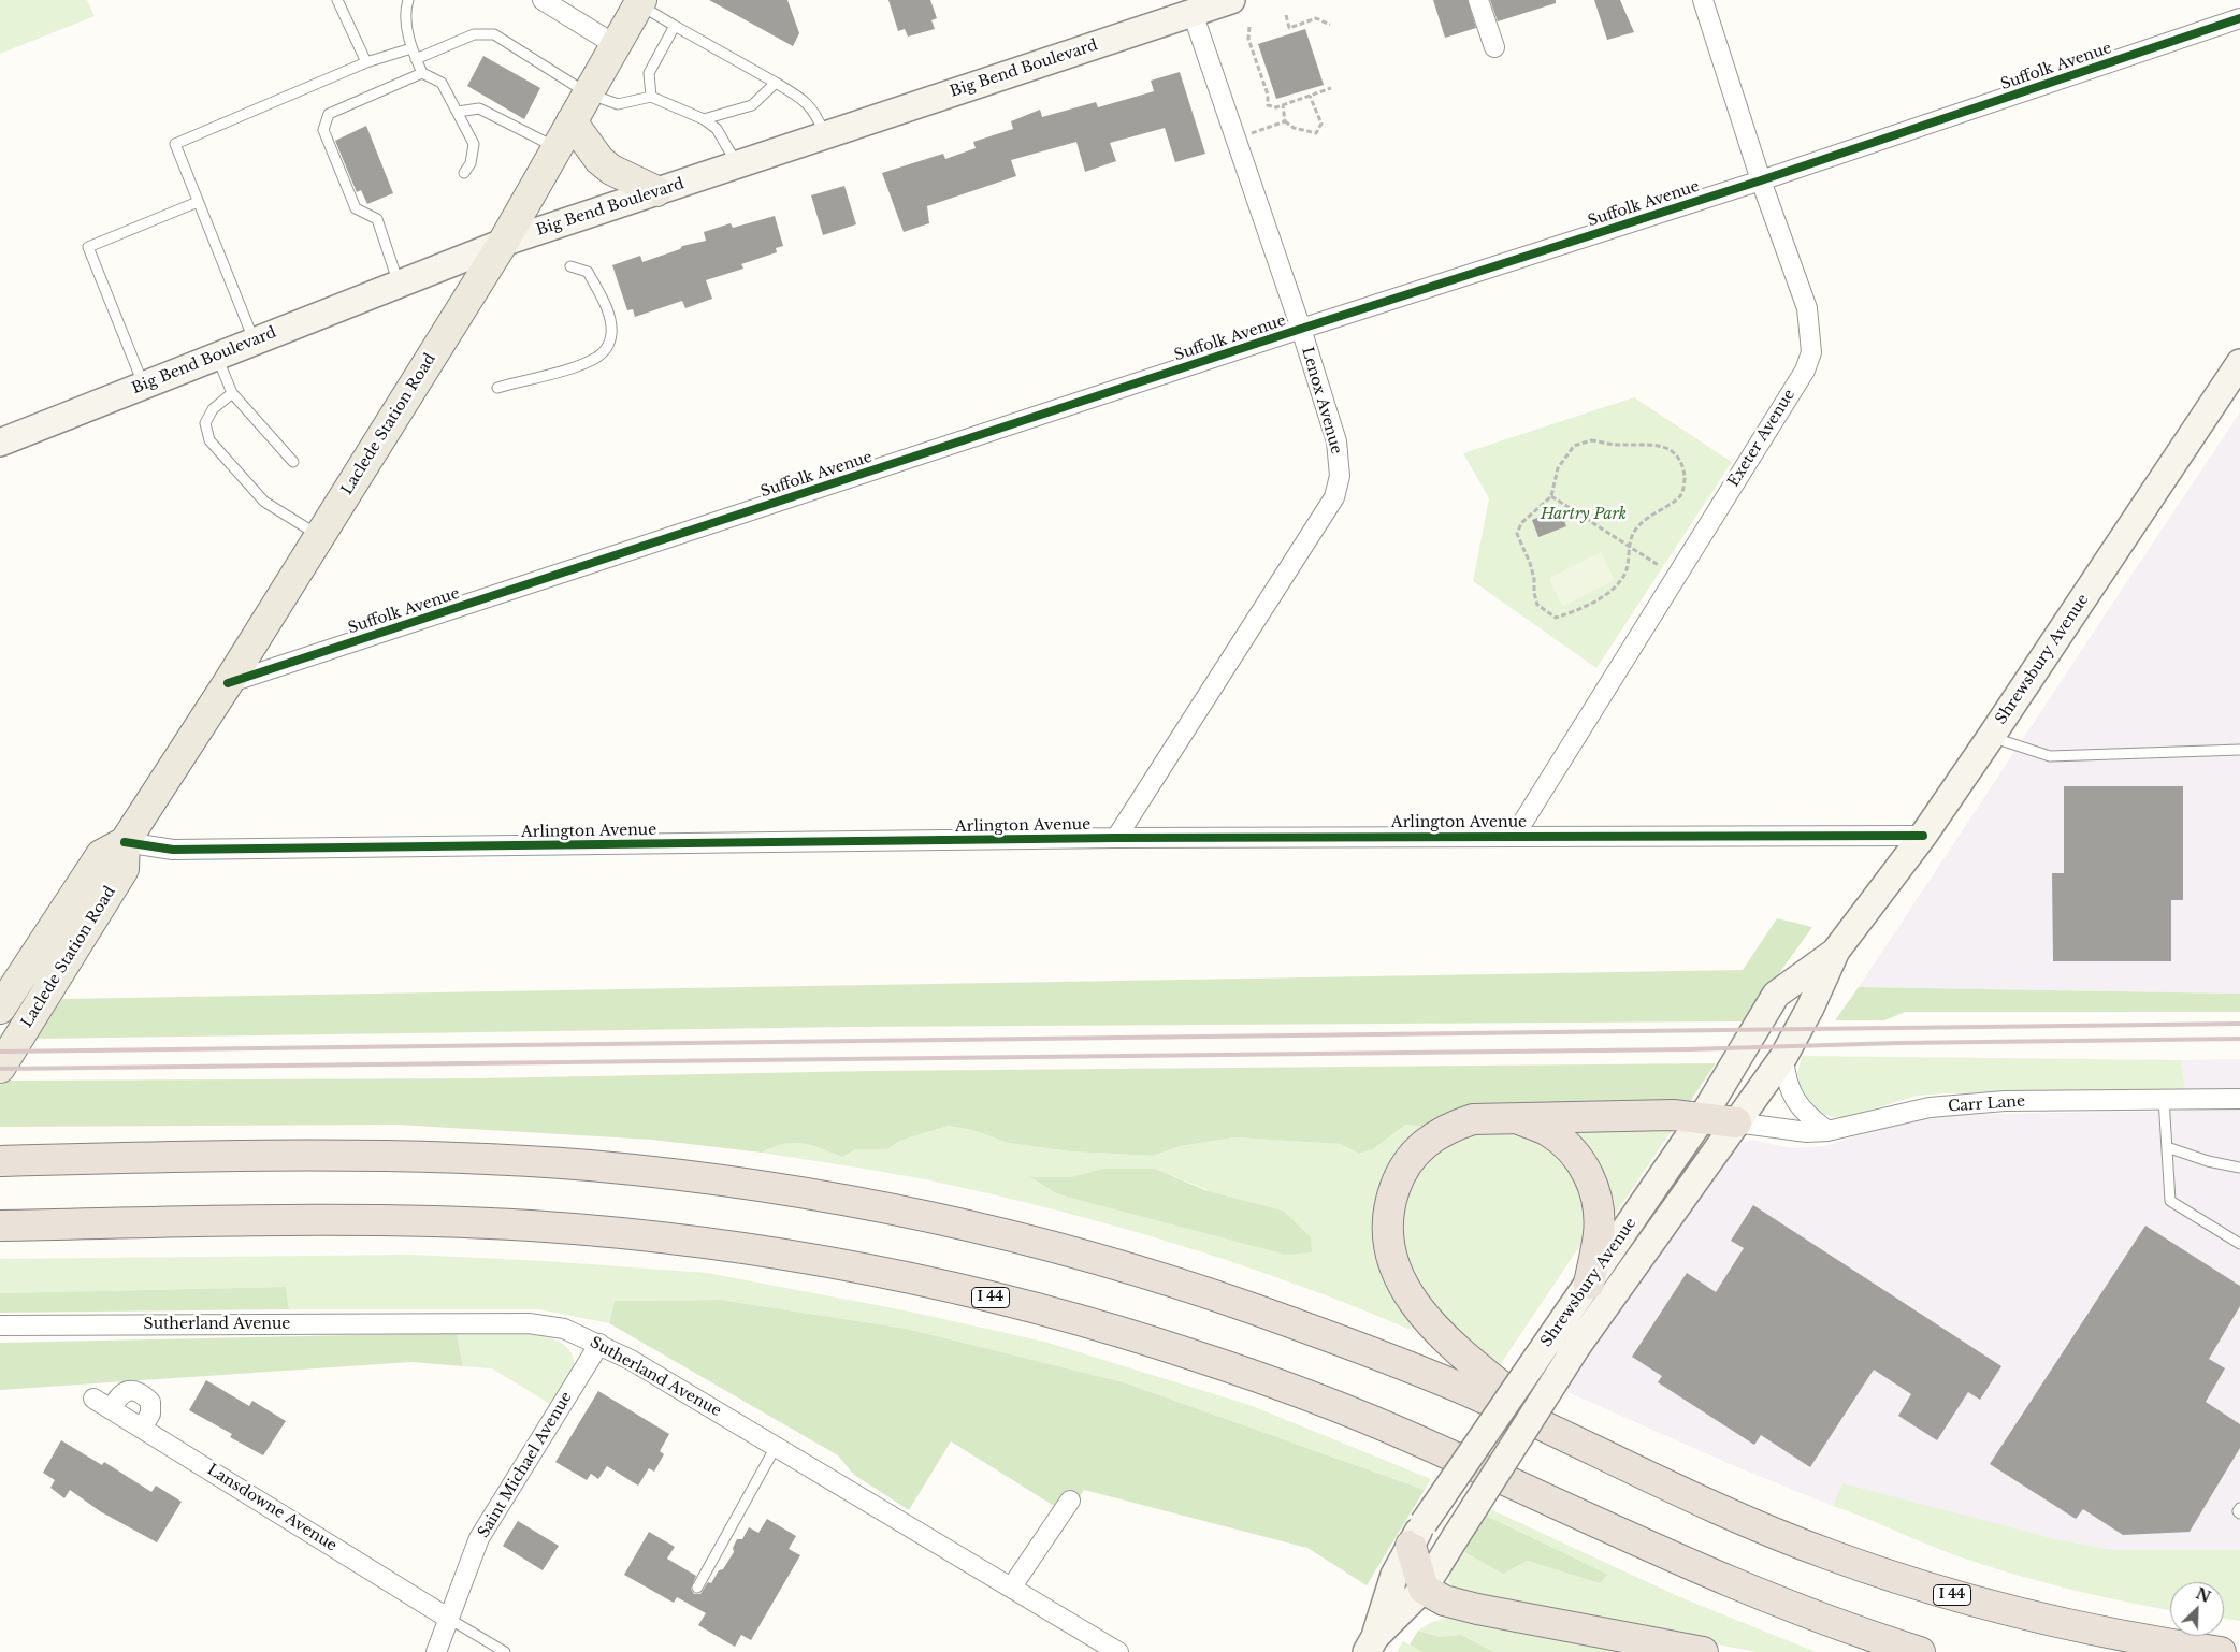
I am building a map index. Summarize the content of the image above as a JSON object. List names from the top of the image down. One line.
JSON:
{"streets":{"highway":["I 44"],"main road":["Big Bend Boulevard","Laclede Station Road","Shrewsbury Avenue"],"street":["Suffolk Avenue","Lenox Avenue","Exeter Avenue","Arlington Avenue","Carr Lane","Sutherland Avenue","Saint Michael Avenue","Lansdowne Avenue"]},"crossings":[["Suffolk Avenue","Lenox Avenue"],["Suffolk Avenue","Laclede Station Road"],["Suffolk Avenue","Exeter Avenue"],["Big Bend Boulevard","Lenox Avenue"],["Big Bend Boulevard","Laclede Station Road"],["Lenox Avenue","Arlington Avenue"],["Laclede Station Road","Arlington Avenue"],["Exeter Avenue","Arlington Avenue"],["Shrewsbury Avenue","Arlington Avenue"],["Shrewsbury Avenue","Carr Lane"],["Sutherland Avenue","Saint Michael Avenue"],["Saint Michael Avenue","Lansdowne Avenue"]],"parks":["Hartry Park"],"north":"top right"}
